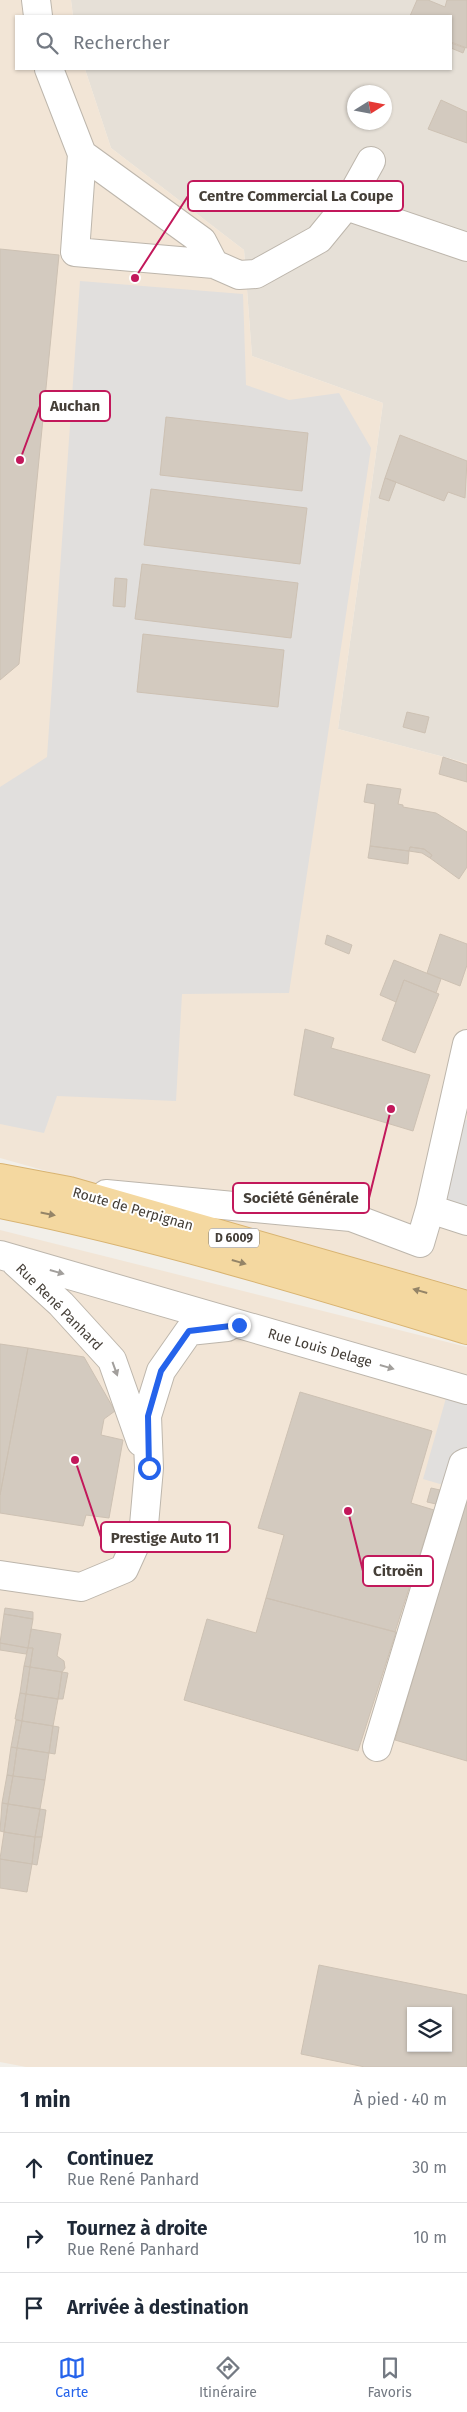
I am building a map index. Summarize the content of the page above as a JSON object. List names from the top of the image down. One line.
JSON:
{"streets":{"main road":["Route de Perpignan","D 6009"],"street":["Rue René Panhard","Rue Louis Delage"]},"crossings":[["Rue René Panhard","Rue Louis Delage"]],"one_way":["Rue René Panhard","Rue Louis Delage"],"places":["Centre Commercial La Coupe","Auchan","Société Générale","Prestige Auto 11","Citroën"],"north":"right","page":{"search":"Rechercher","heading":["1 min","À pied · 40 m"],"list":[["Continuez","Rue René Panhard","30 m"],["Tournez à droite","Rue René Panhard","10 m"],"Arrivée à destination"],"nav":["Carte","Itinéraire","Favoris"]}}
